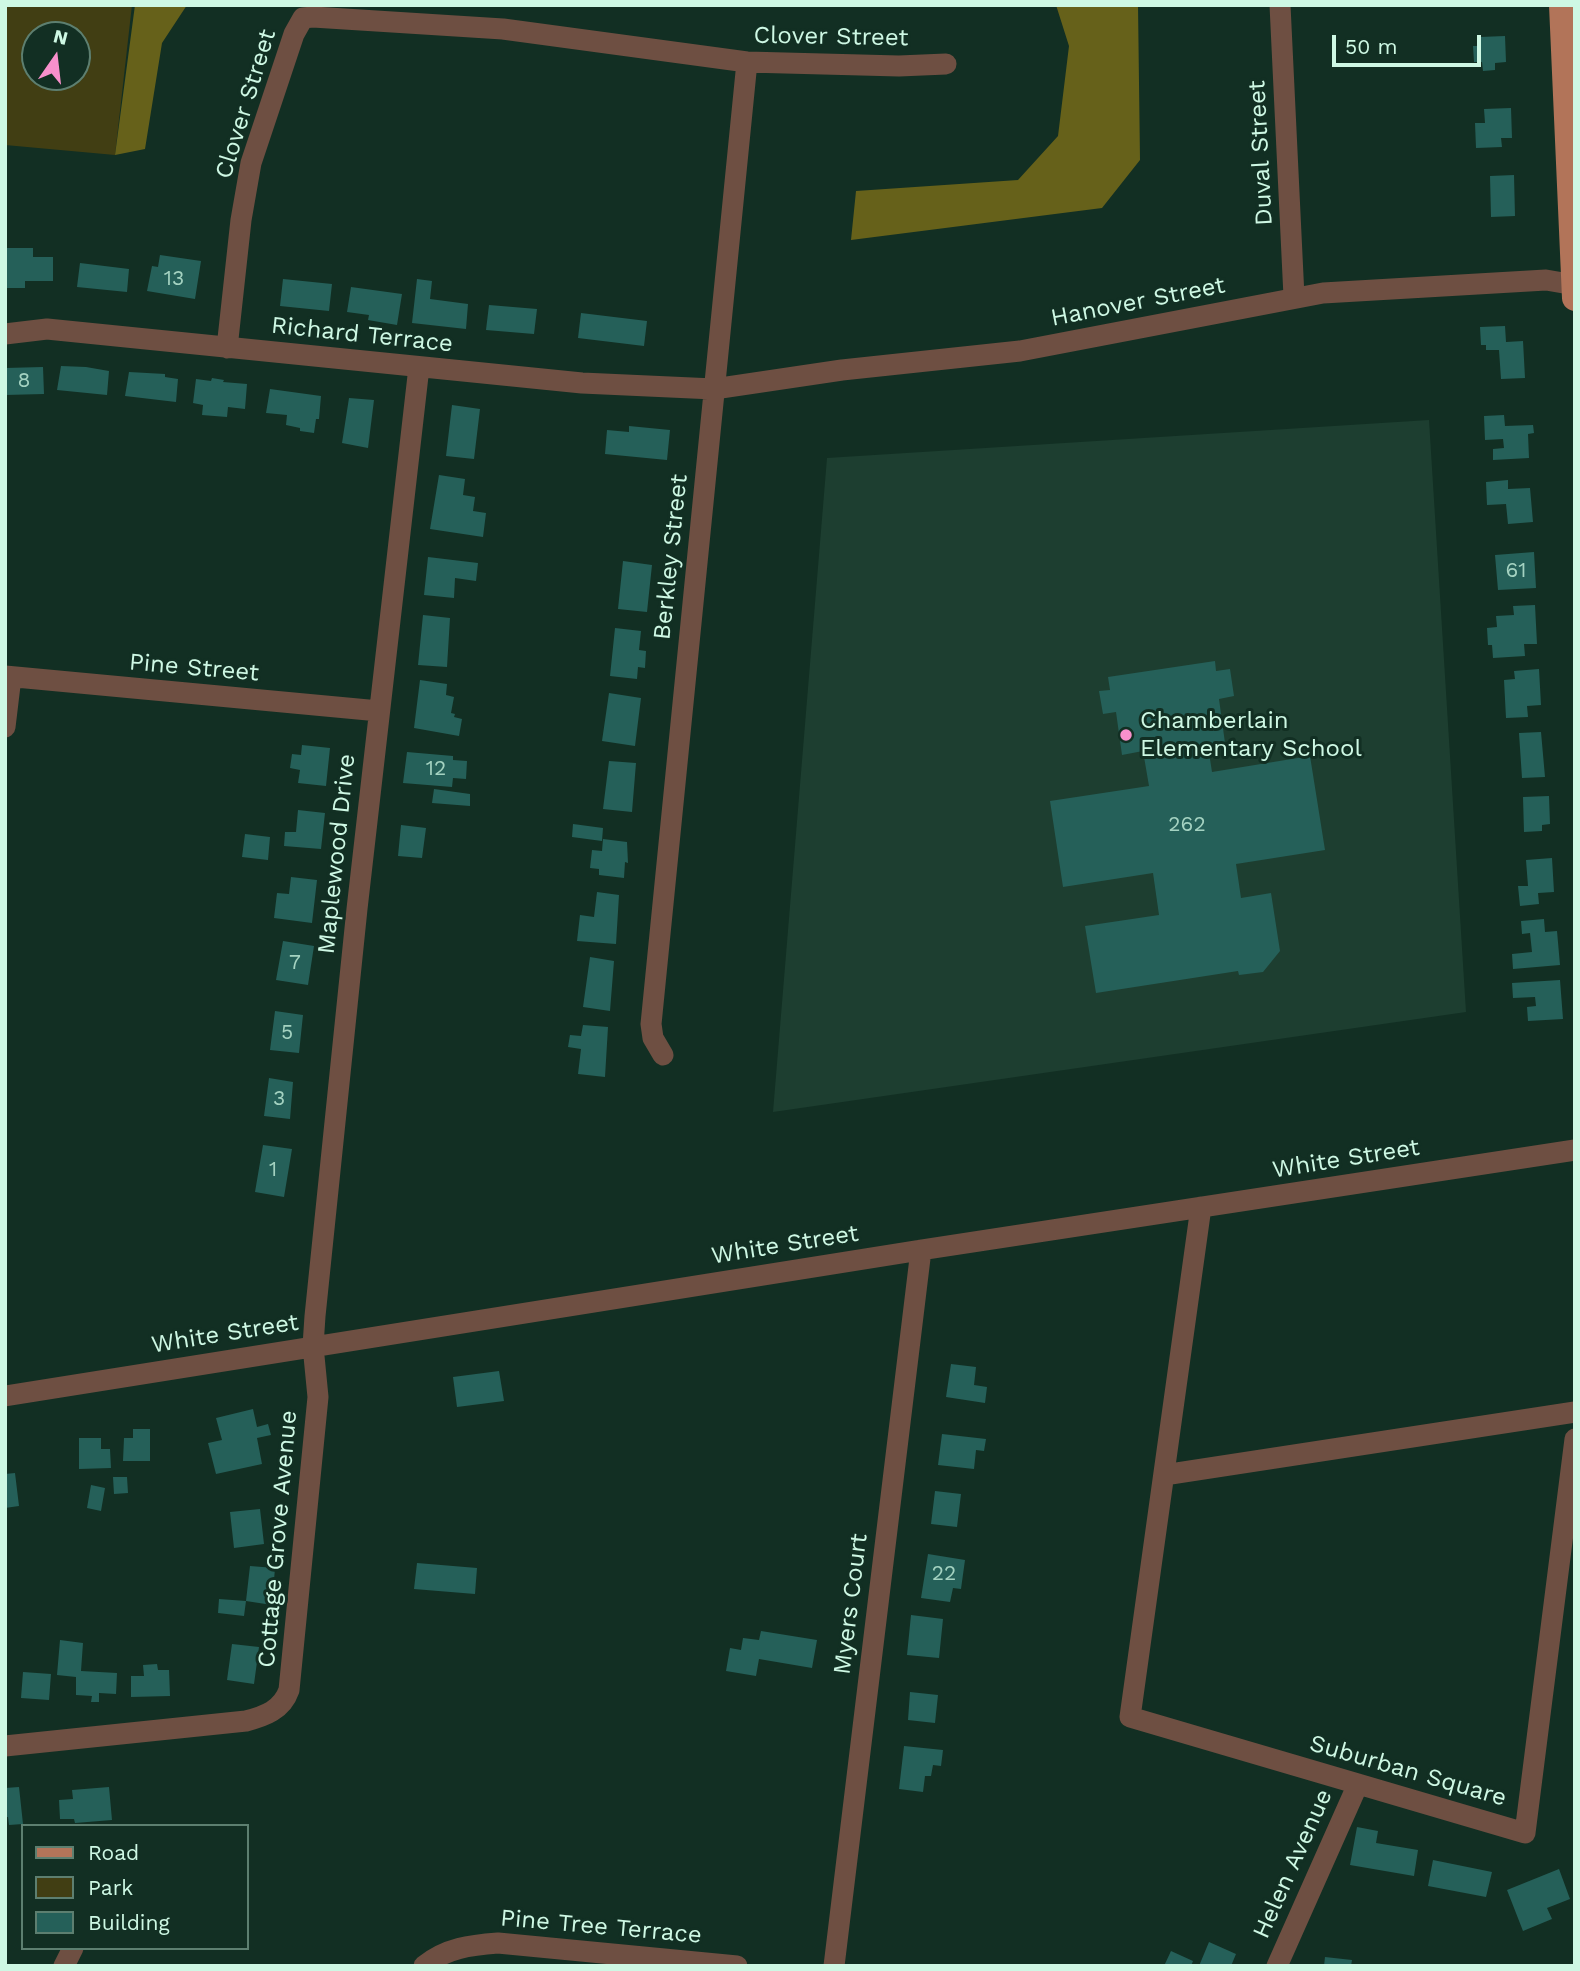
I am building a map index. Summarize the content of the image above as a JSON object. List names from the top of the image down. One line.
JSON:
{"streets":{"street":["Clover Street","Duval Street","Hanover Street","Richard Terrace","Berkley Street","Pine Street","Maplewood Drive","White Street","Cottage Grove Avenue","Myers Court","Suburban Square","Helen Avenue","Pine Tree Terrace"]},"crossings":[["Clover Street","Richard Terrace"],["Clover Street","Berkley Street"],["Duval Street","Hanover Street"],["Hanover Street","Richard Terrace"],["Hanover Street","Berkley Street"],["Richard Terrace","Berkley Street"],["Richard Terrace","Maplewood Drive"],["Pine Street","Maplewood Drive"],["Maplewood Drive","White Street"],["Maplewood Drive","Cottage Grove Avenue"],["White Street","Cottage Grove Avenue"],["White Street","Myers Court"],["White Street","Suburban Square"],["Suburban Square","Helen Avenue"]],"places":["Chamberlain Elementary School"],"house_numbers":["13","8","61","12","262","7","5","3","1","22"],"legend":["Road","Park","Building"],"scale_bar":"50 m","north":"top"}
